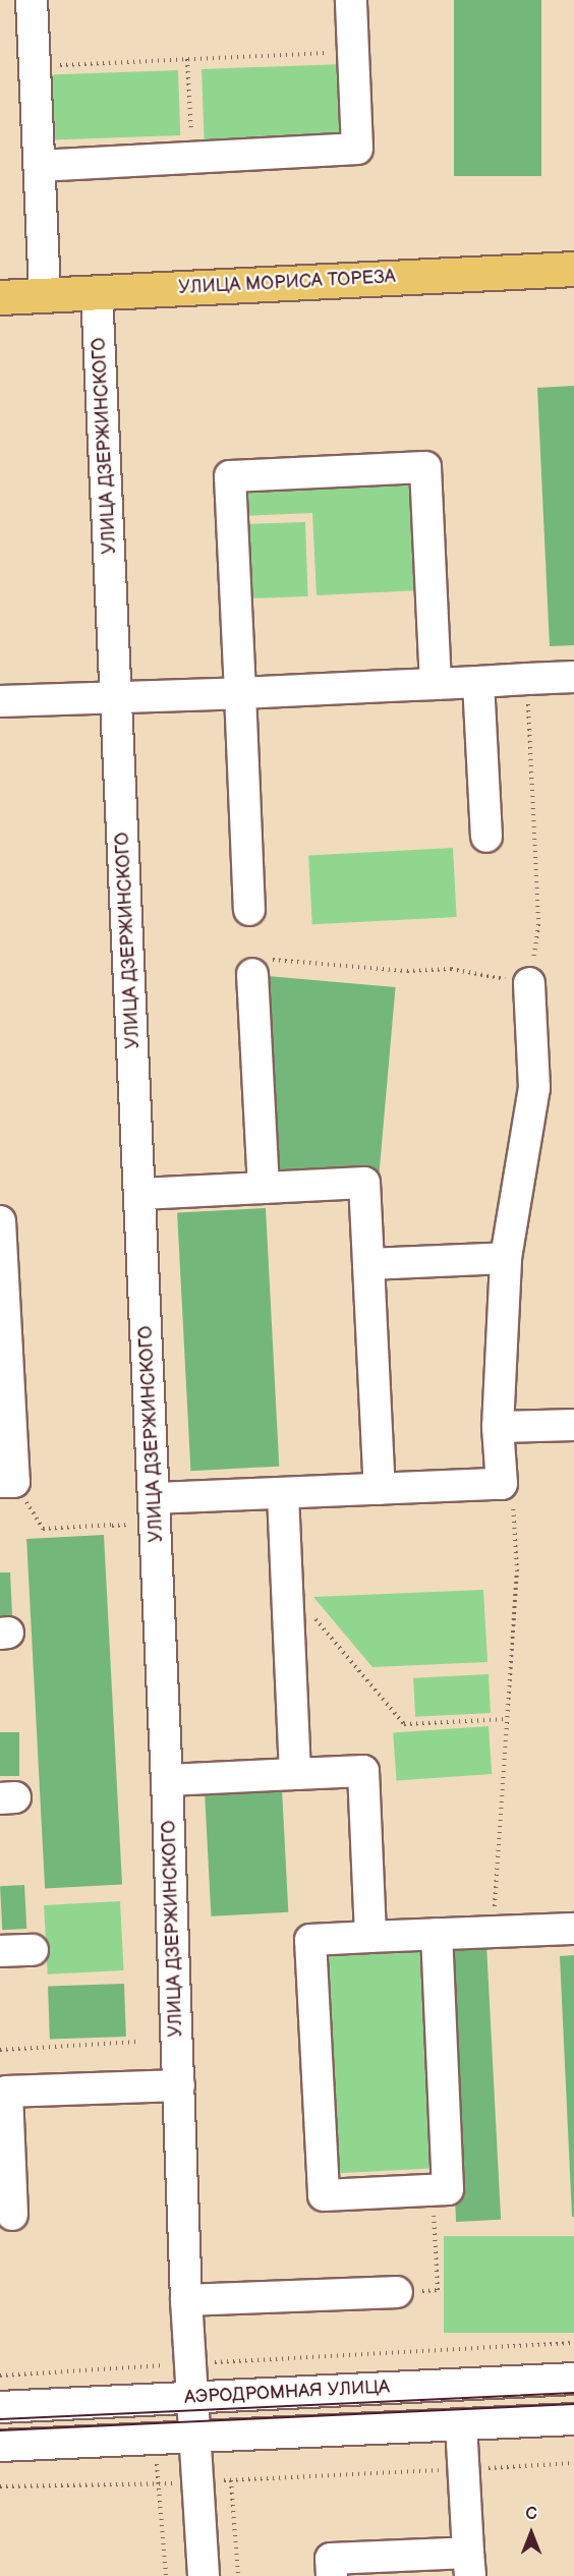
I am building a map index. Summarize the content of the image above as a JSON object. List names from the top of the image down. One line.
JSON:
{"streets":{"main road":["УЛИЦА МОРИСА ТОРЕЗА"],"street":["УЛИЦА ДЗЕРЖИНСКОГО","АЭРОДРОМНАЯ УЛИЦА"]},"crossings":[["УЛИЦА МОРИСА ТОРЕЗА","УЛИЦА ДЗЕРЖИНСКОГО"],["УЛИЦА ДЗЕРЖИНСКОГО","АЭРОДРОМНАЯ УЛИЦА"]],"north":"top"}
